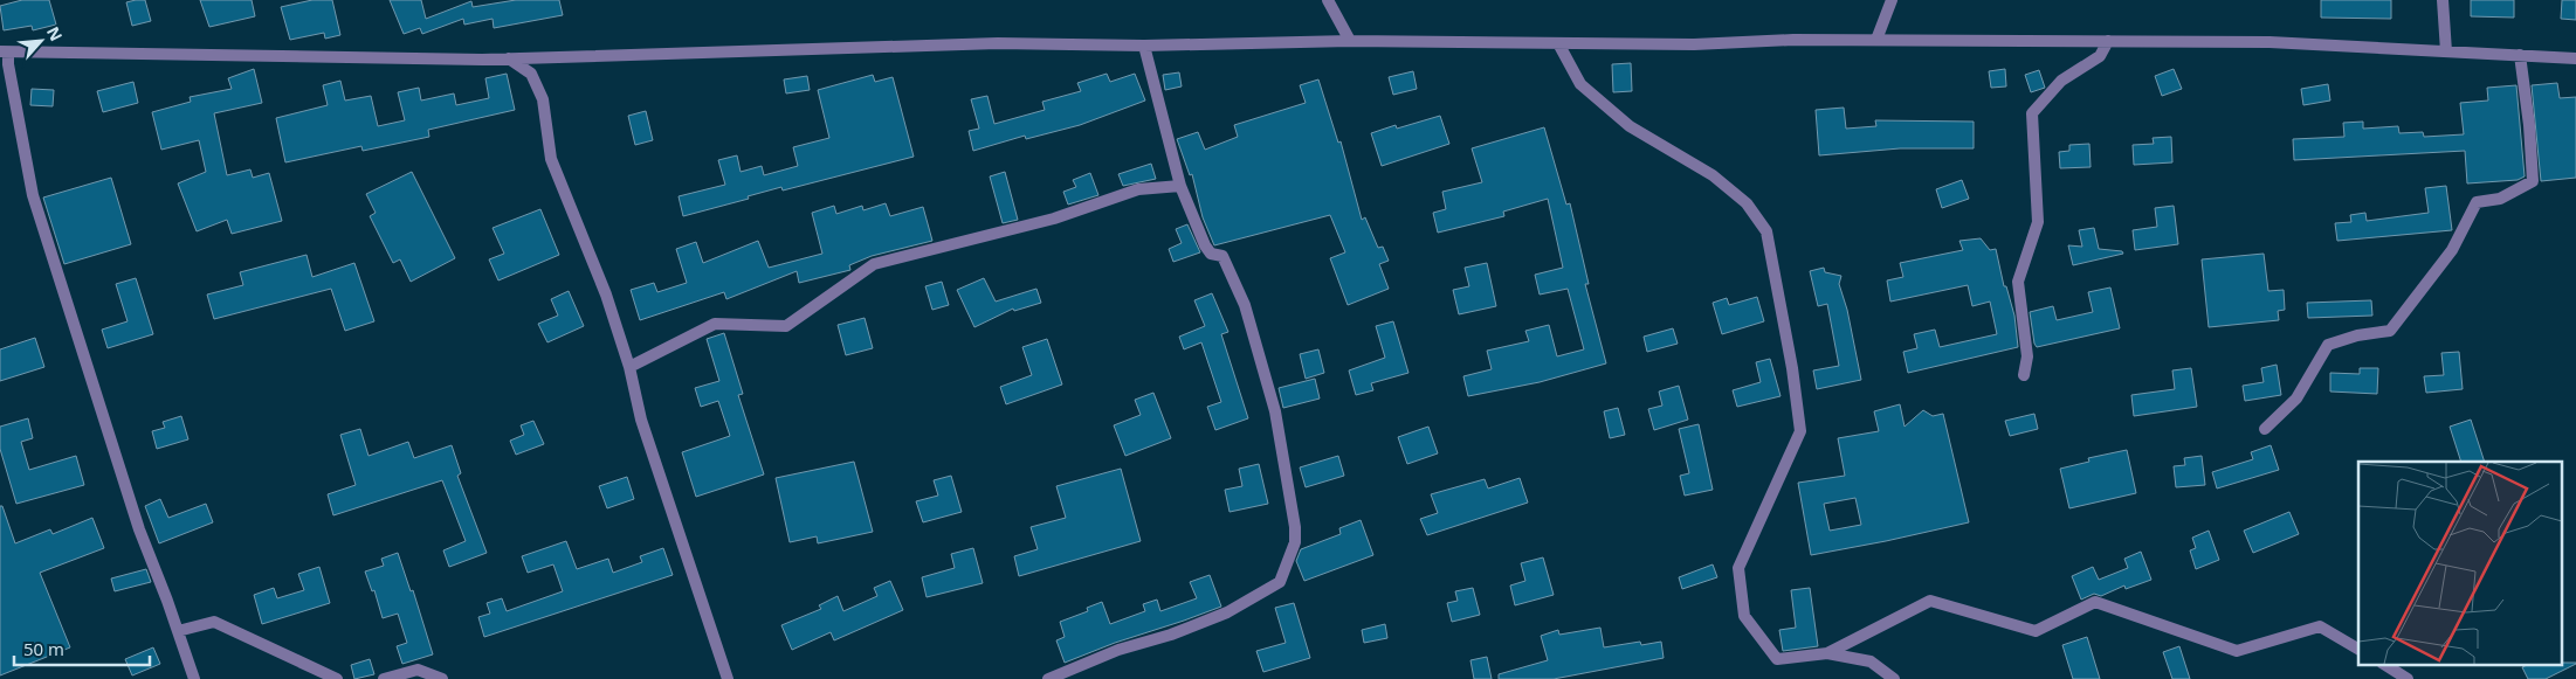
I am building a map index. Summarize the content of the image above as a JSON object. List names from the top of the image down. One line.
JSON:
{"scale_bar":"50 m","north":"top right"}
